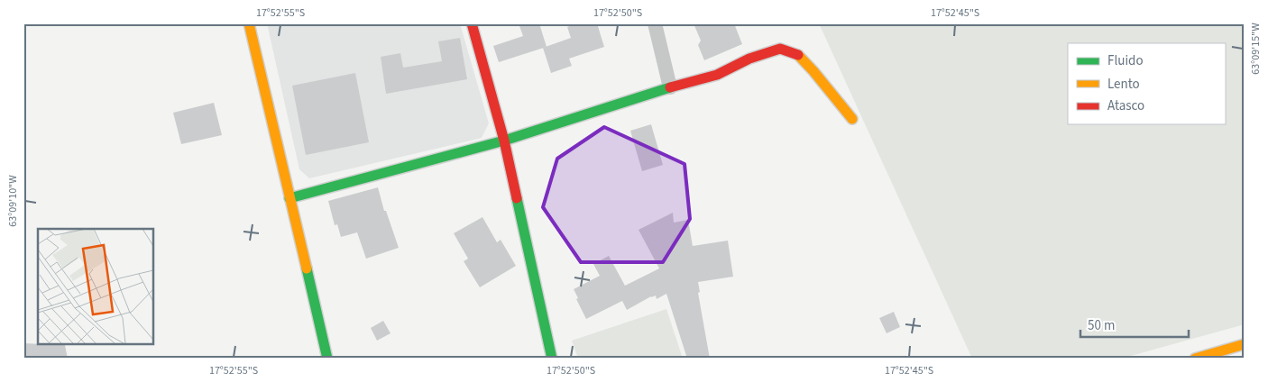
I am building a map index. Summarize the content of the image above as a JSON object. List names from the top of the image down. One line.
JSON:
{"legend":["Fluido","Lento","Atasco"],"scale_bar":"50 m","coordinates":["17°52'55\"S","17°52'50\"S","17°52'45\"S","63°09'15\"W","63°09'10\"W"]}
